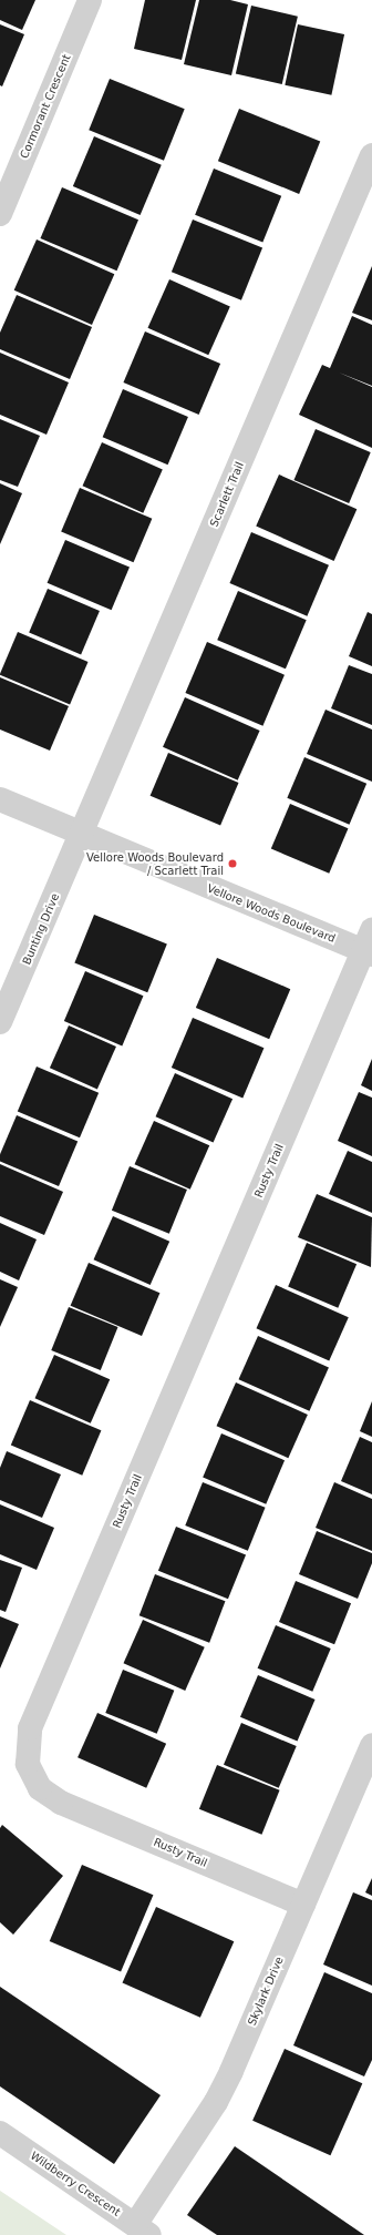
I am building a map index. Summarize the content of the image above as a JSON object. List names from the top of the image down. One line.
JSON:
{"streets":{"street":["Cormorant Crescent","Scarlett Trail","Vellore Woods Boulevard","Bunting Drive","Rusty Trail","Skylark Drive","Wildberry Crescent"]},"crossings":[["Scarlett Trail","Vellore Woods Boulevard"],["Scarlett Trail","Bunting Drive"],["Vellore Woods Boulevard","Bunting Drive"],["Vellore Woods Boulevard","Rusty Trail"],["Rusty Trail","Skylark Drive"],["Skylark Drive","Wildberry Crescent"]],"places":["Vellore Woods Boulevard / Scarlett Trail"]}
